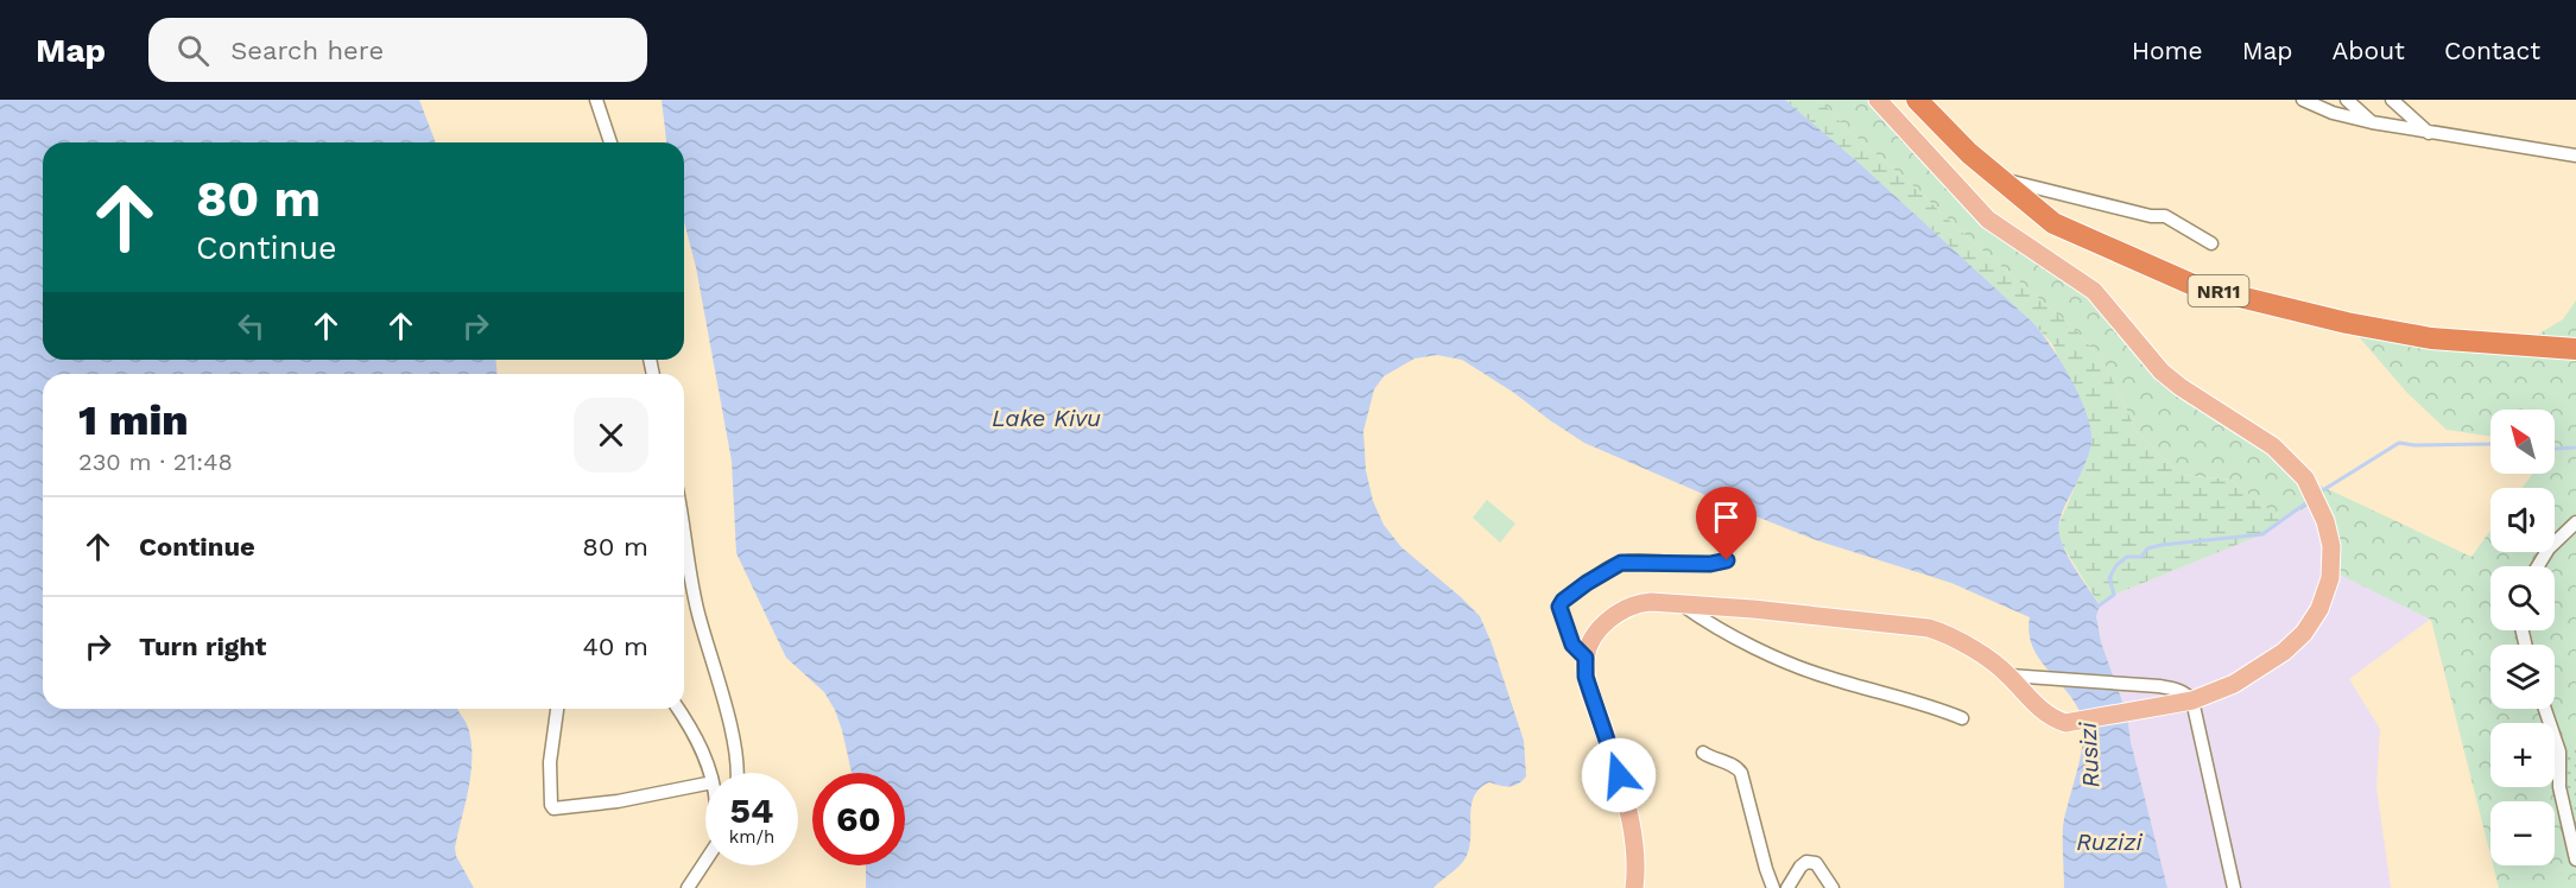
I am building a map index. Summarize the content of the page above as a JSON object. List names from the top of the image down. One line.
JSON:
{"streets":{"highway":["NR11"]},"water":["Lake Kivu","Rusizi","Ruzizi"],"north":"top left","page":{"header":"Map","search":"Search here","nav":["Home","Map","About","Contact"],"turn":["80 m","Continue"],"heading":["1 min","230 m · 21:48"],"map_buttons":["+","−"],"list":[{"name":"Continue","value":"80 m"},{"name":"Turn right","value":"40 m"}],"speed":"54 km/h","limit":"60"}}
